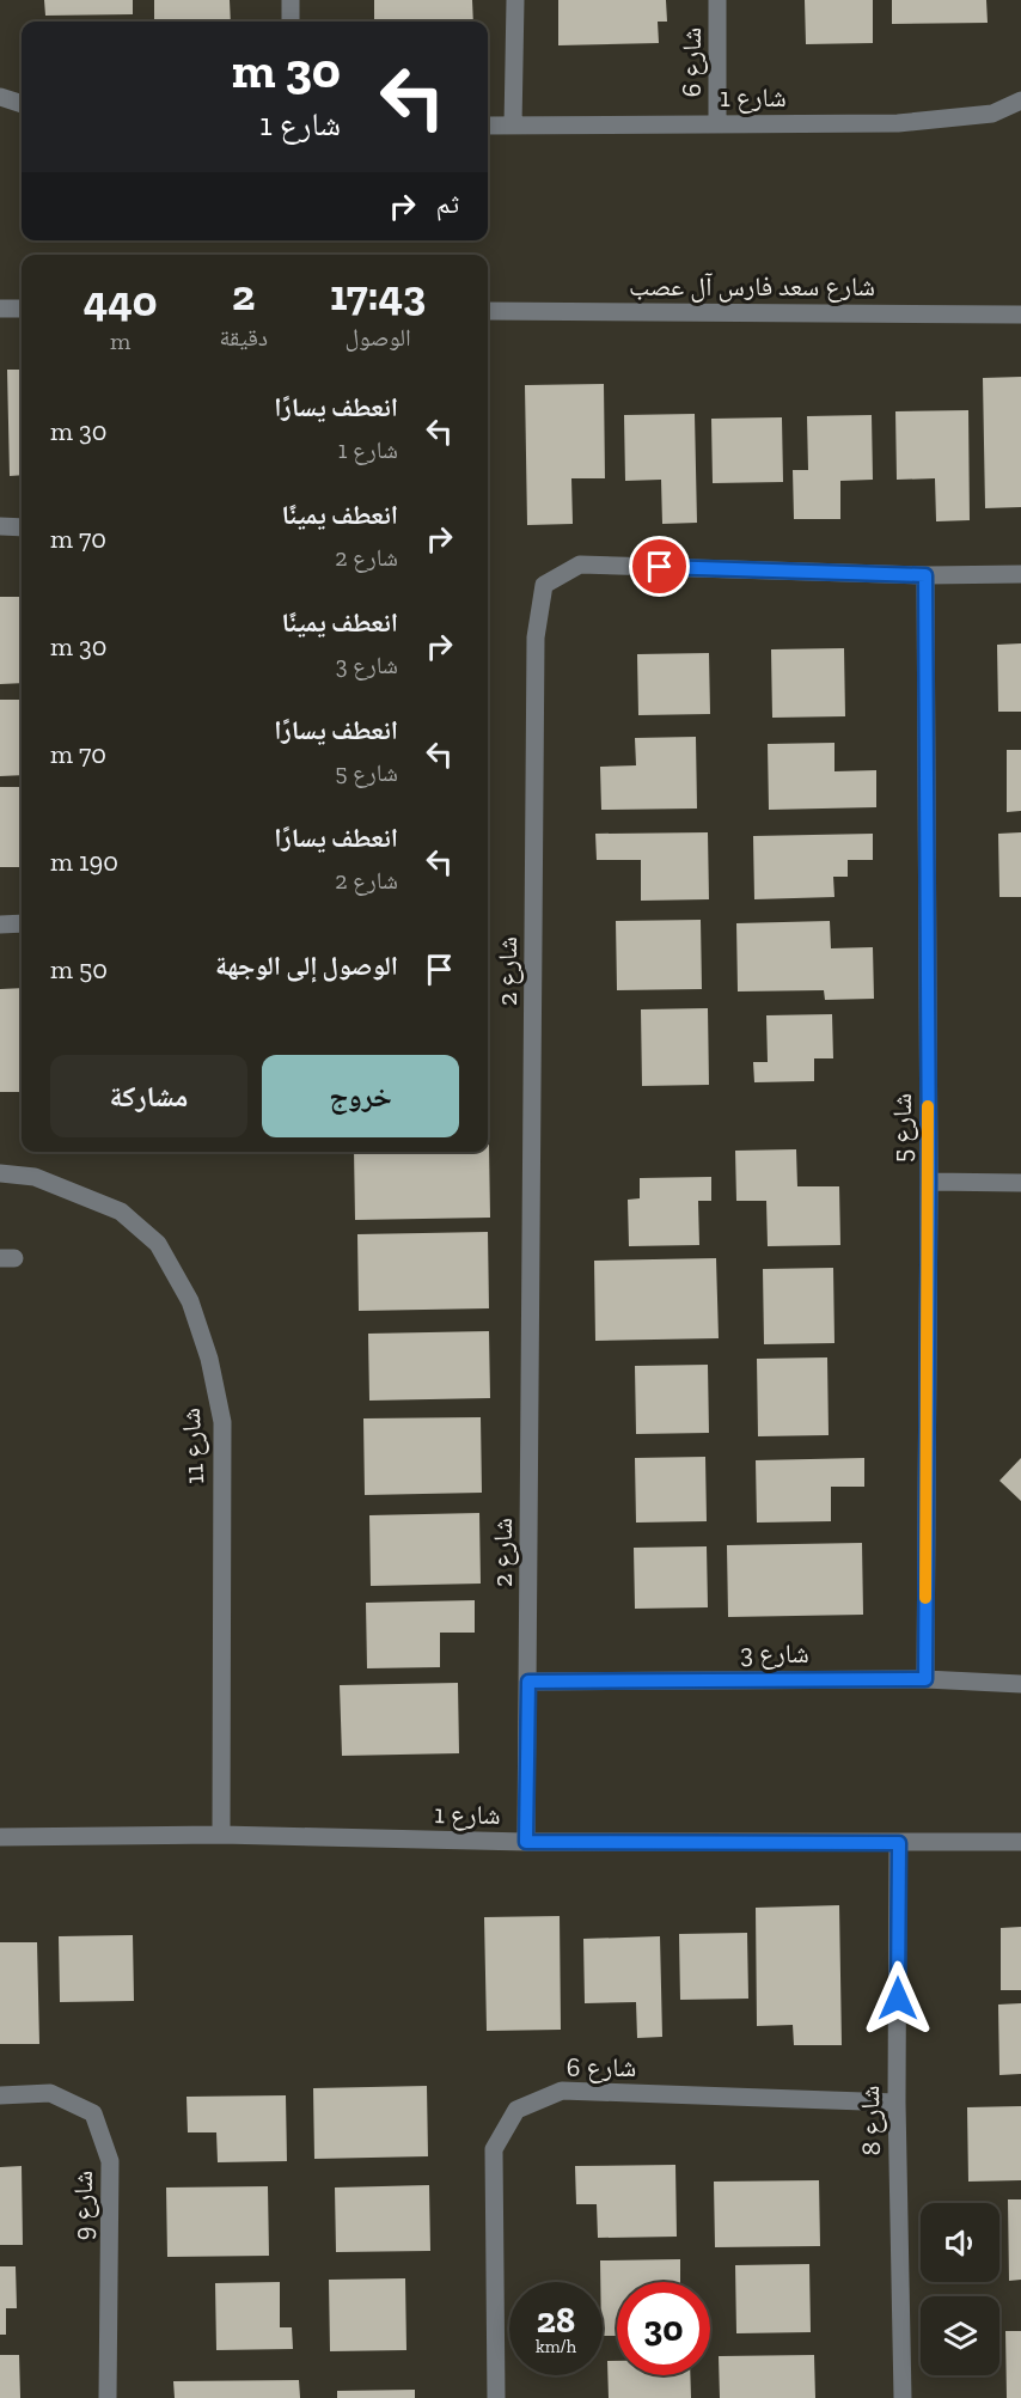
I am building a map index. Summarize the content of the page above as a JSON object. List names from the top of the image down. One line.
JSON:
{"streets":{"street":["شارع 6","شارع 1","شارع سعد فارس آل عصب","شارع 2","شارع 5","شارع 11","شارع 3","شارع 8","شارع 9"]},"crossings":[["شارع 6","شارع 1"],["شارع 6","شارع 8"],["شارع 1","شارع 2"],["شارع 1","شارع 11"],["شارع 1","شارع 8"],["شارع 2","شارع 5"],["شارع 2","شارع 3"],["شارع 5","شارع 3"]],"page":{"turn":["30 m","شارع 1"],"then":"ثم","eta":["17:43","الوصول","2","دقيقة","440","m"],"list":[{"name":"انعطف يسارًا","note":"شارع 1","value":"30 m"},{"name":"انعطف يمينًا","note":"شارع 2","value":"70 m"},{"name":"انعطف يمينًا","note":"شارع 3","value":"30 m"},{"name":"انعطف يسارًا","note":"شارع 5","value":"70 m"},{"name":"انعطف يسارًا","note":"شارع 2","value":"190 m"},{"name":"الوصول إلى الوجهة","value":"50 m"}],"buttons":["خروج","مشاركة"],"speed":"28 km/h","limit":"30"}}
